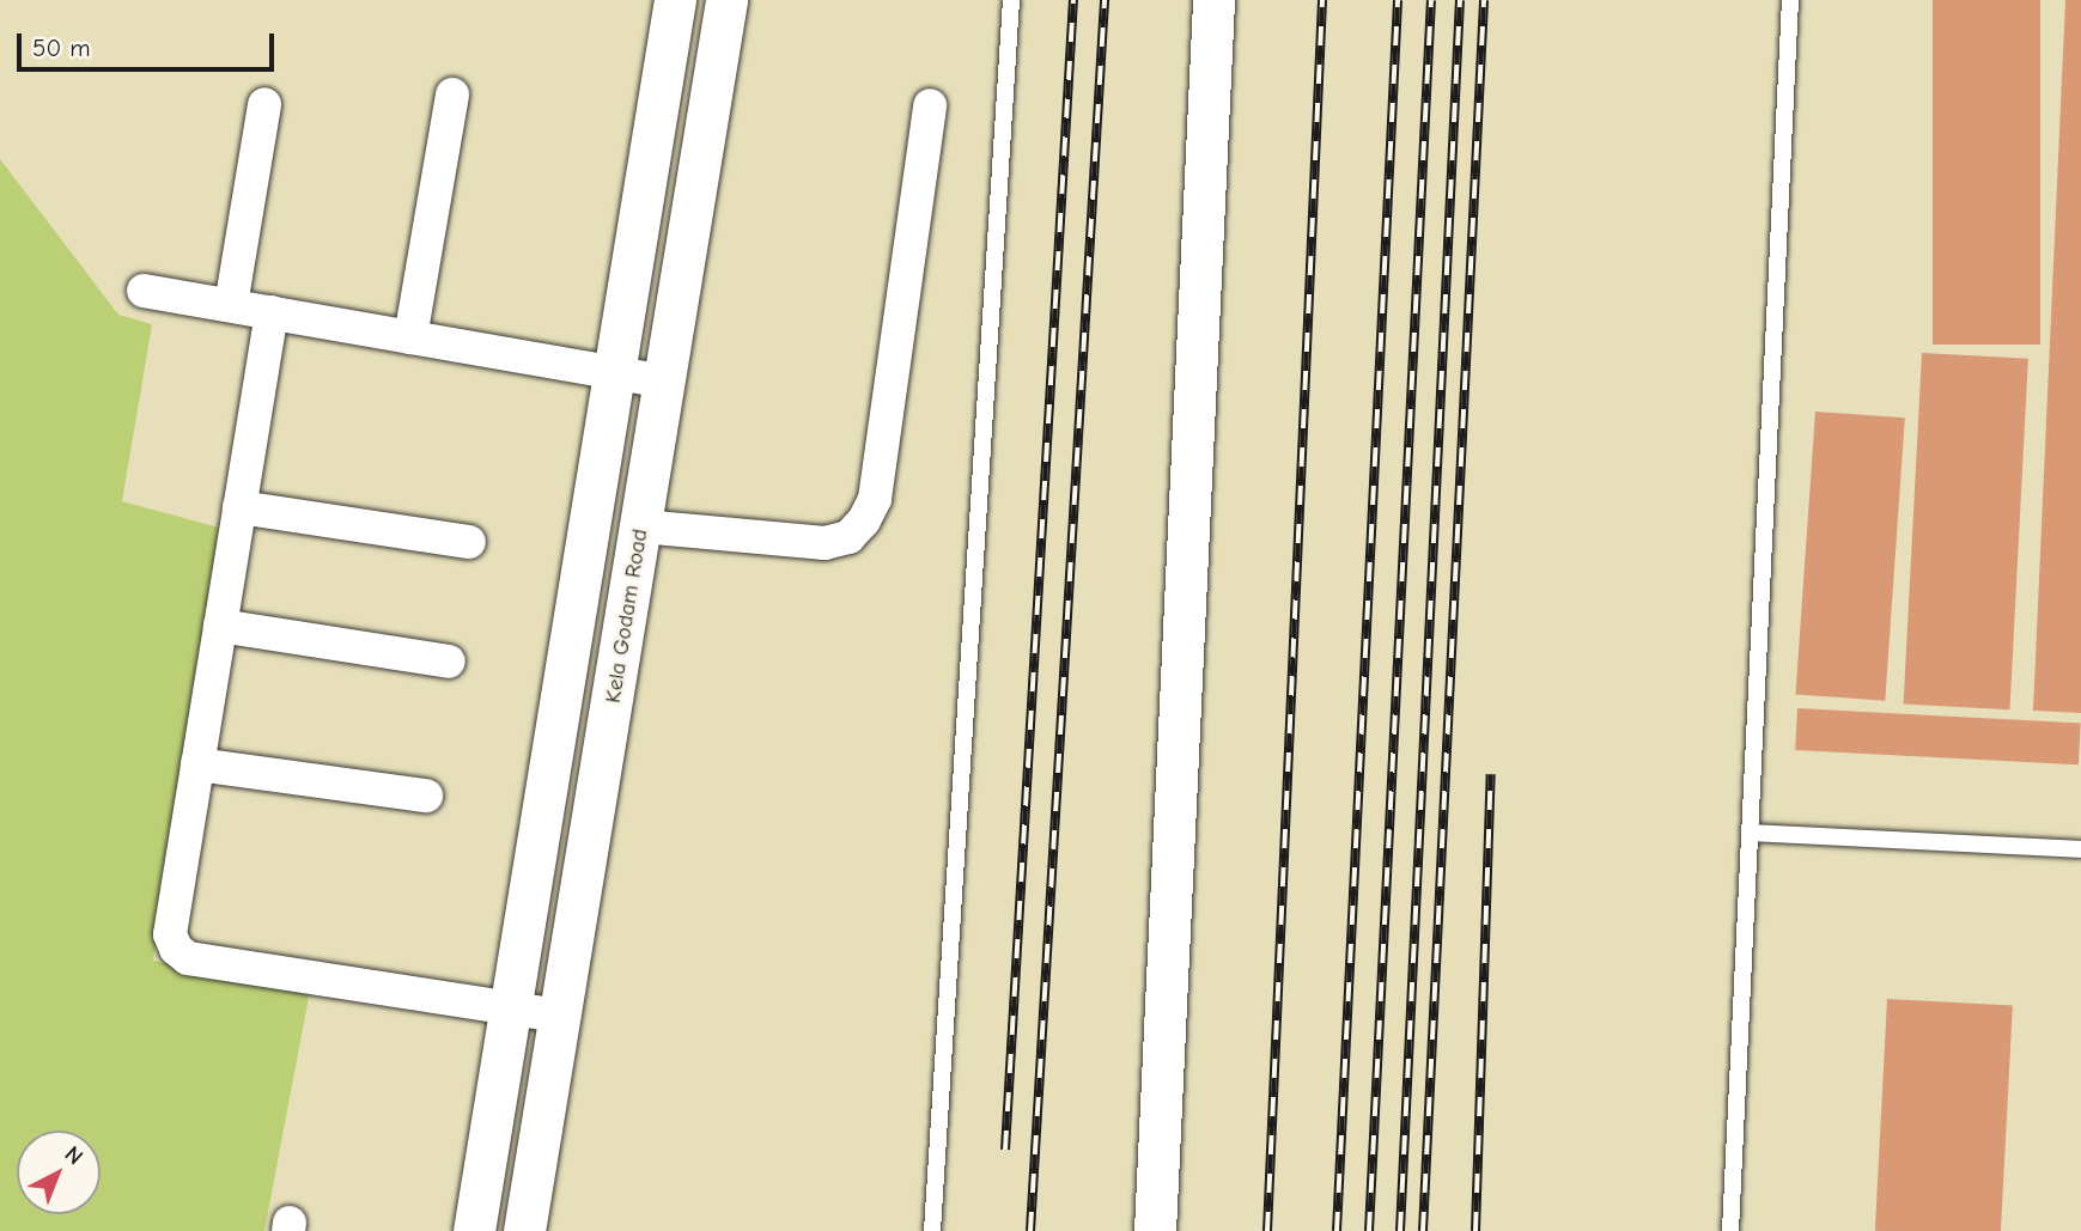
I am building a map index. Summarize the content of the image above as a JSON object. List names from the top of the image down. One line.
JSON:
{"streets":{"street":["Kela Godam Road"]},"scale_bar":"50 m","north":"top right"}
